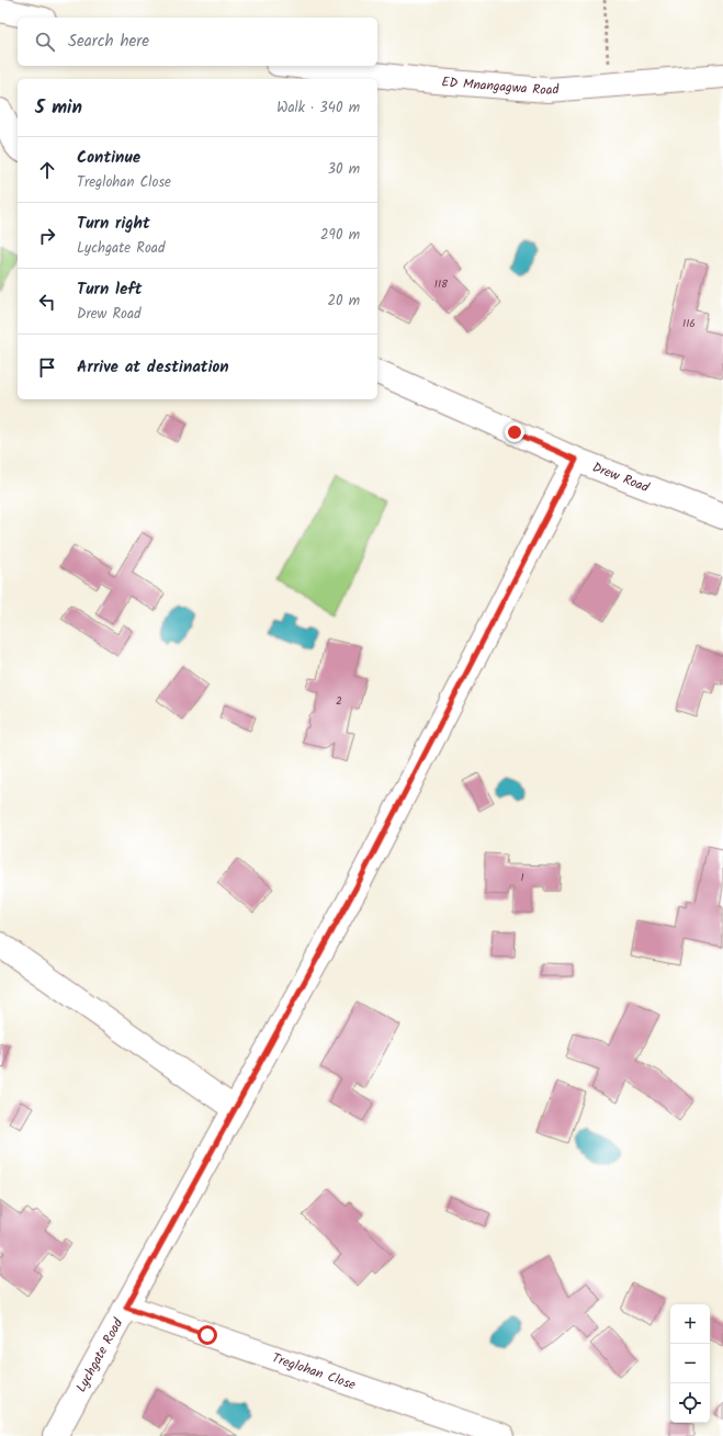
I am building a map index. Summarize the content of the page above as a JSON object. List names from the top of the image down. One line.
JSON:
{"streets":{"main road":["ED Mnangagwa Road","Drew Road","Lychgate Road","Treglohan Close"]},"crossings":[["Drew Road","Lychgate Road"],["Lychgate Road","Treglohan Close"]],"house_numbers":["118","116","2","1"],"page":{"search":"Search here","heading":["5 min","Walk · 340 m"],"list":[["Continue","Treglohan Close","30 m"],["Turn right","Lychgate Road","290 m"],["Turn left","Drew Road","20 m"],"Arrive at destination"],"map_buttons":["+","−"]}}
